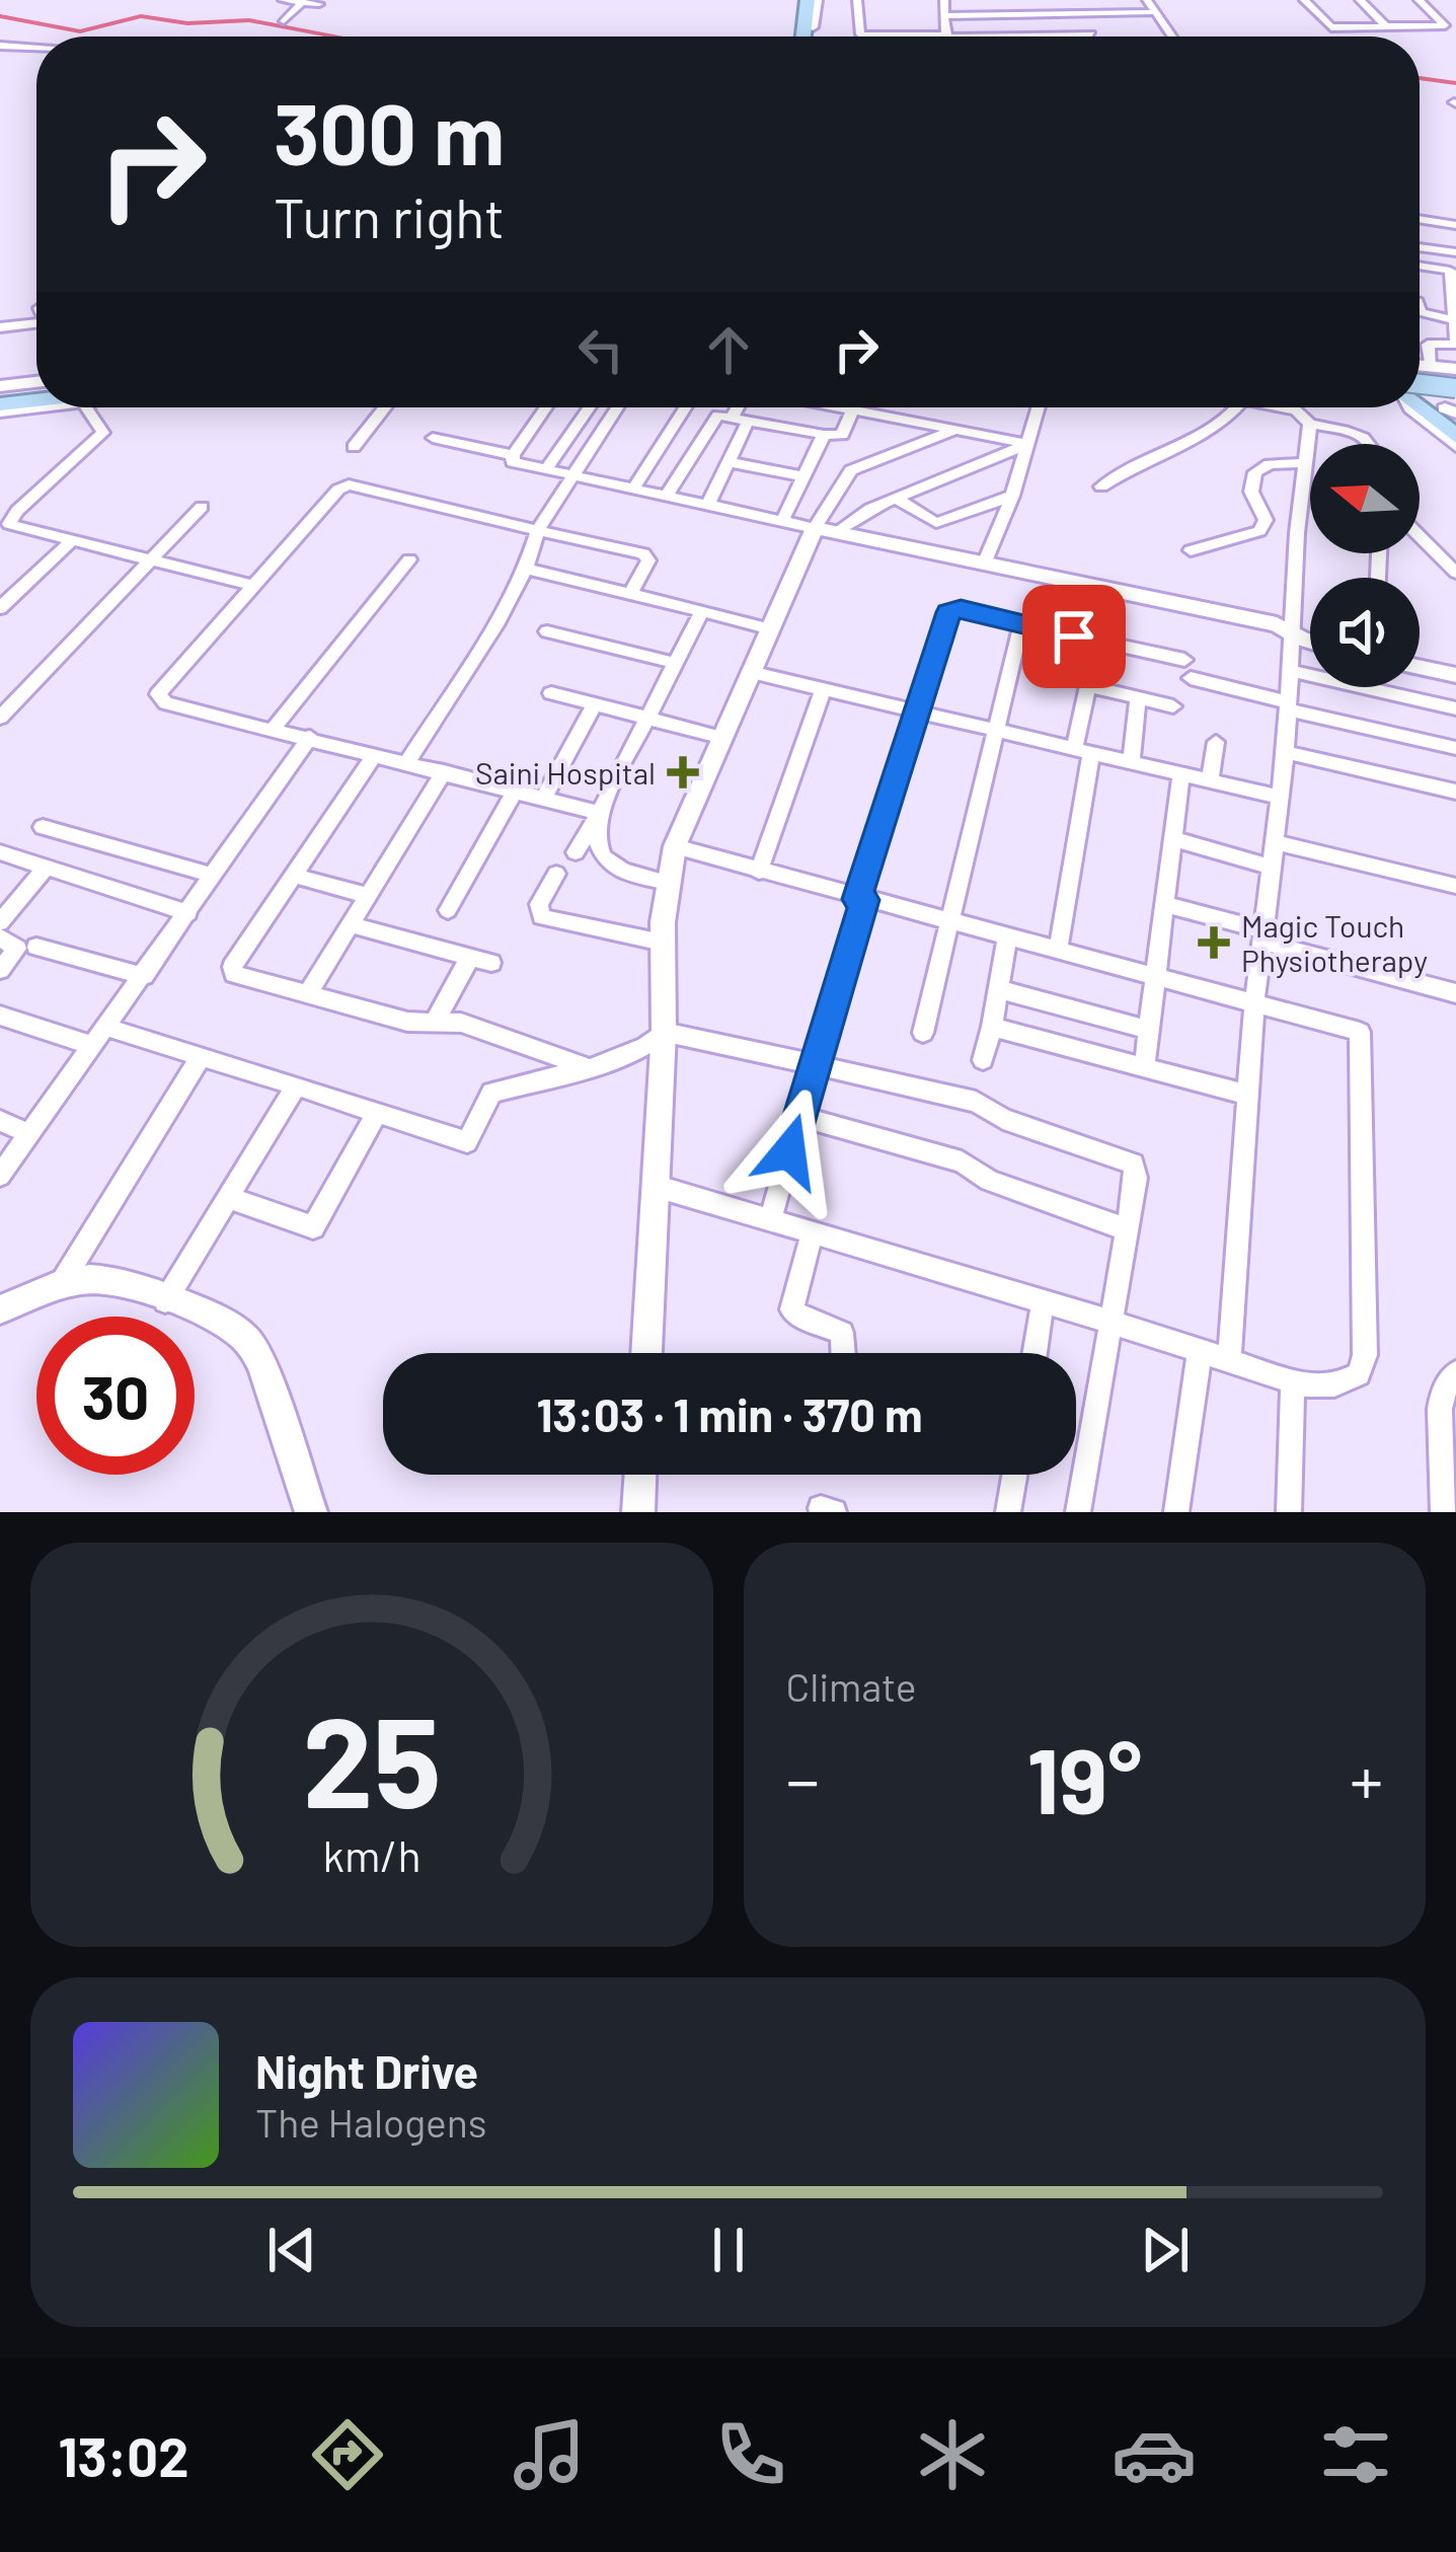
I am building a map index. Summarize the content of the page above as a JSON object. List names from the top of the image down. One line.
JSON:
{"places":{"health":["Saini Hospital","Magic Touch Physiotherapy"]},"north":"left","page":{"turn":["300 m","Turn right"],"limit":"30","trip":"13:03 · 1 min · 370 m","tile":"Climate","heat":["−","19°","+"],"song":["Night Drive","The Halogens"],"tabs":"13:02","gauge":["25","km/h"]}}
